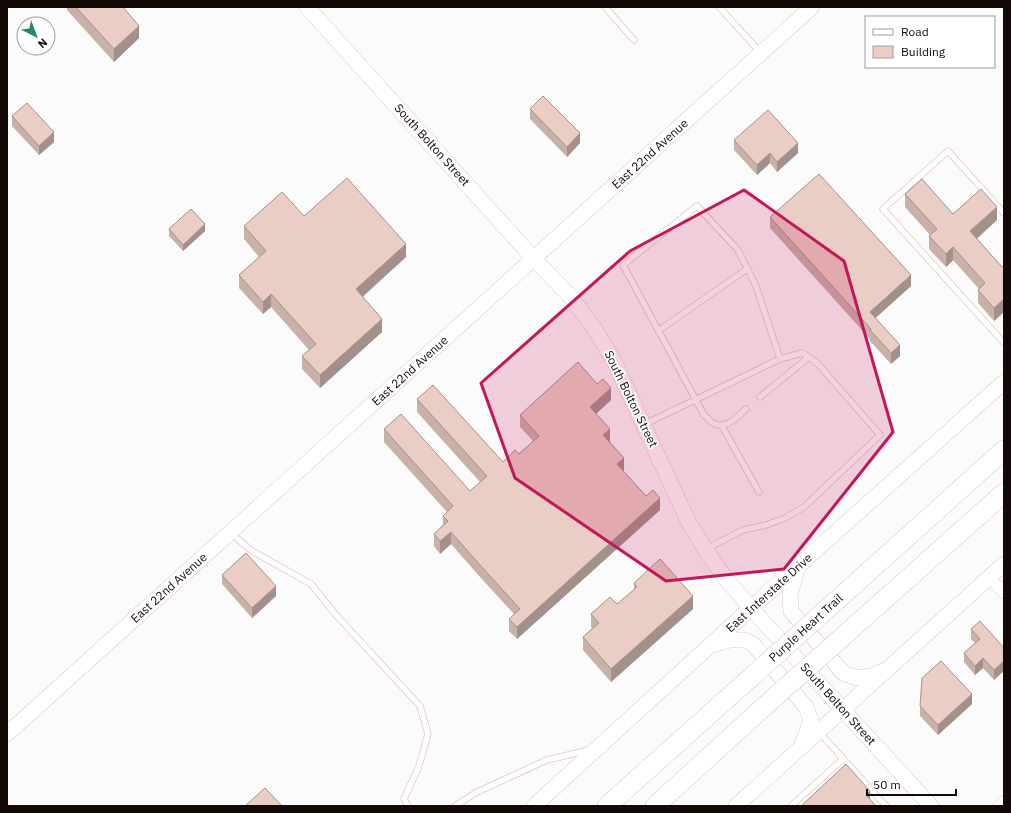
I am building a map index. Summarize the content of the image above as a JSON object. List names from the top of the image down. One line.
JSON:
{"streets":{"highway":["Purple Heart Trail"],"street":["South Bolton Street","East 22nd Avenue","East Interstate Drive"]},"crossings":[["South Bolton Street","East 22nd Avenue"],["South Bolton Street","East Interstate Drive"]],"legend":["Road","Building"],"scale_bar":"50 m","north":"bottom right"}
